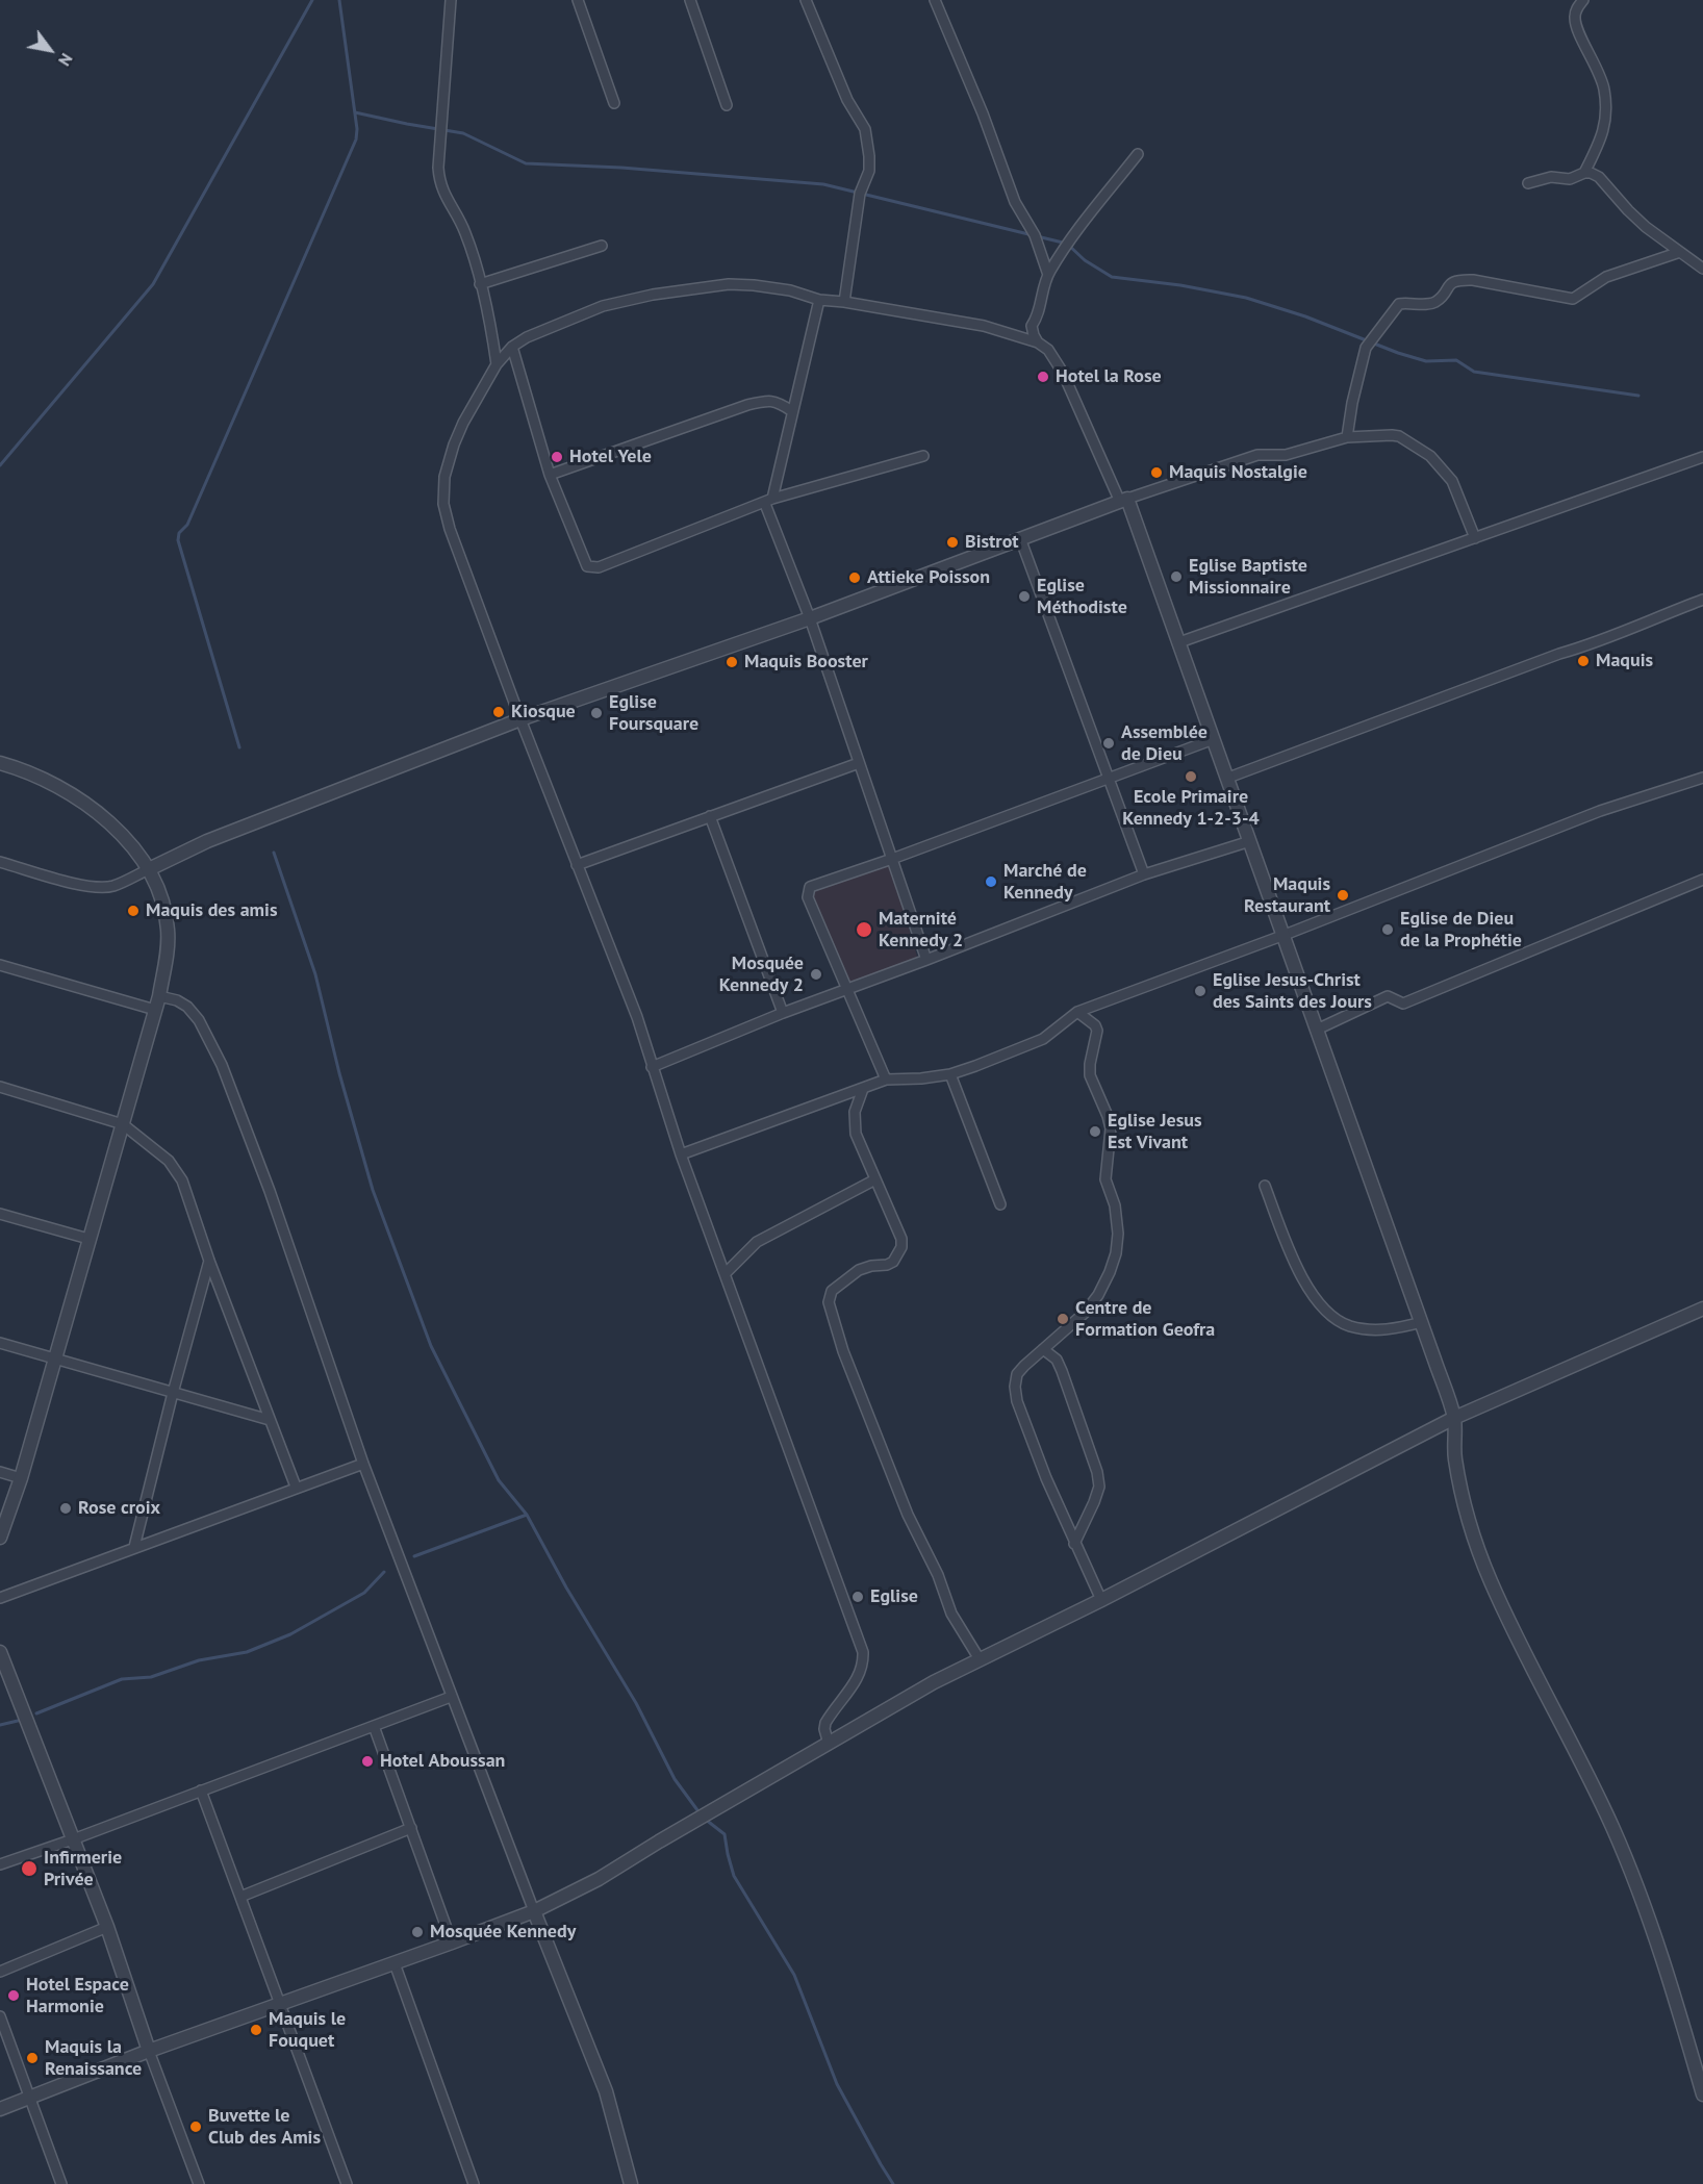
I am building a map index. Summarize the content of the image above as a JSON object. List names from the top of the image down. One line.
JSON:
{"places":["Hotel la Rose","Hotel Yele","Maquis Nostalgie","Bistrot","Eglise Baptiste Missionnaire","Attieke Poisson","Eglise Méthodiste","Maquis","Maquis Booster","Kiosque","Eglise Foursquare","Assemblée de Dieu","Ecole Primaire Kennedy 1-2-3-4","Marché de Kennedy","Maquis Restaurant","Maquis des amis","Maternité Kennedy 2","Eglise de Dieu de la Prophétie","Mosquée Kennedy 2","Eglise Jesus-Christ des Saints des Jours","Eglise Jesus Est Vivant","Centre de Formation Geofra","Rose croix","Eglise","Hotel Aboussan","Infirmerie Privée","Mosquée Kennedy","Hotel Espace Harmonie","Maquis le Fouquet","Maquis la Renaissance","Buvette le Club des Amis"],"north":"bottom right"}
